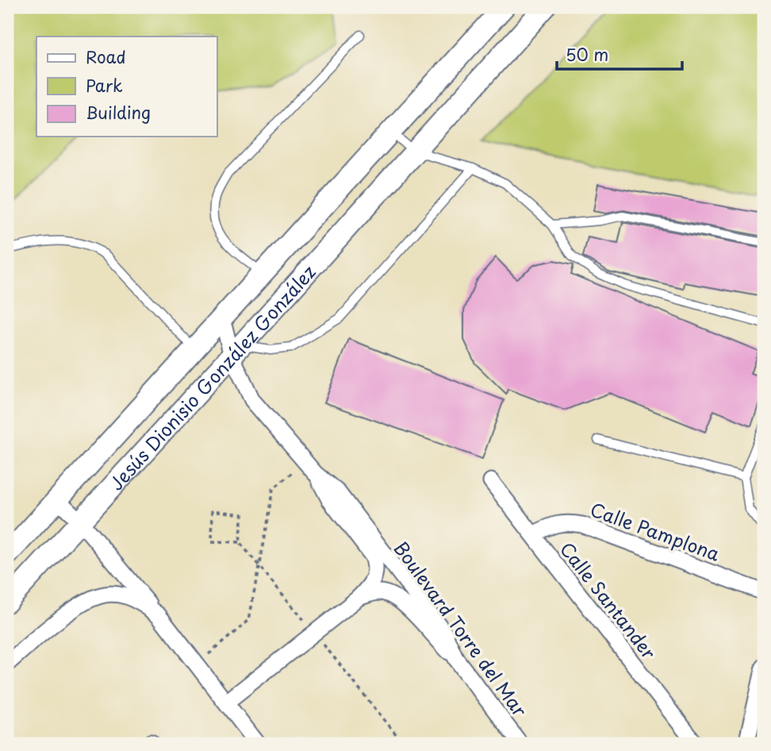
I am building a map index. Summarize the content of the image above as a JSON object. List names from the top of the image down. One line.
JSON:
{"streets":{"main road":["Jesús Dionisio González González"],"street":["Calle Pamplona","Calle Santander","Boulevard Torre del Mar"]},"crossings":[["Jesús Dionisio González González","Boulevard Torre del Mar"],["Calle Pamplona","Calle Santander"]],"legend":["Road","Park","Building"],"scale_bar":"50 m"}
